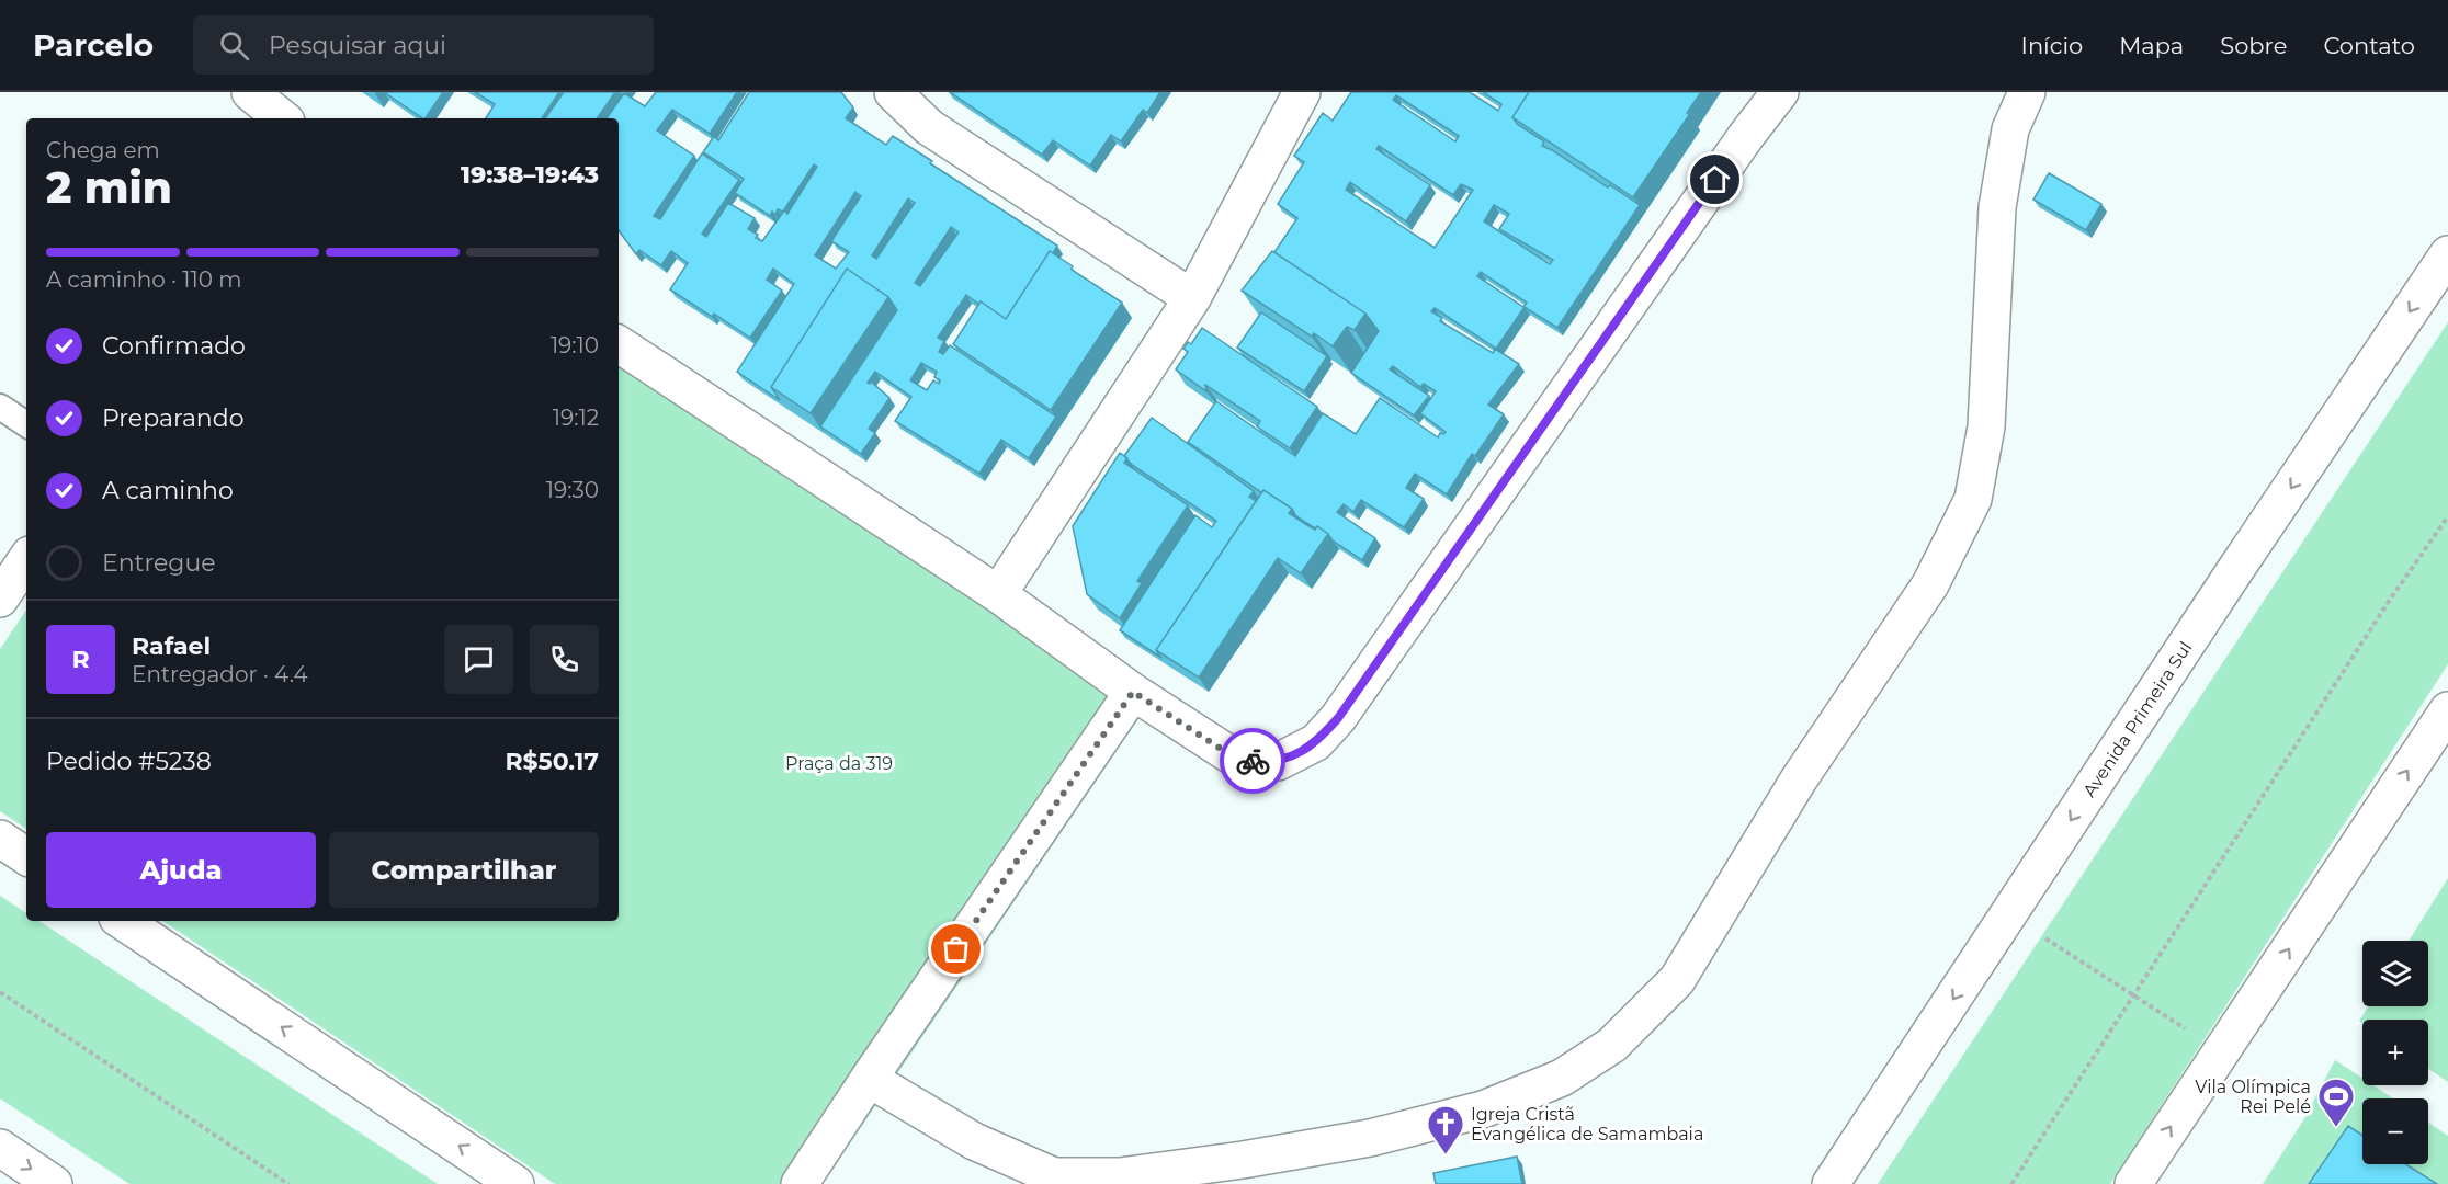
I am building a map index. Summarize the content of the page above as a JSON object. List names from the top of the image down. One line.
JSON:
{"streets":{"street":["Avenida Primeira Sul"]},"parks":["Praça da 319"],"places":{"sports":["Vila Olímpica Rei Pelé"],"church":["Igreja Cristã Evangélica de Samambaia"]},"page":{"header":"Parcelo","search":"Pesquisar aqui","nav":["Início","Mapa","Sobre","Contato"],"heading":["2 min","Chega em","19:38–19:43"],"panel":["Rafael","Entregador · 4.4","Pedido #5238","R$50.17"],"bar":"A caminho · 110 m","list":[["Confirmado","19:10"],["Preparando","19:12"],["A caminho","19:30"],"Entregue"],"round":"R","buttons":["Ajuda","Compartilhar"],"map_buttons":["+","−"]}}
